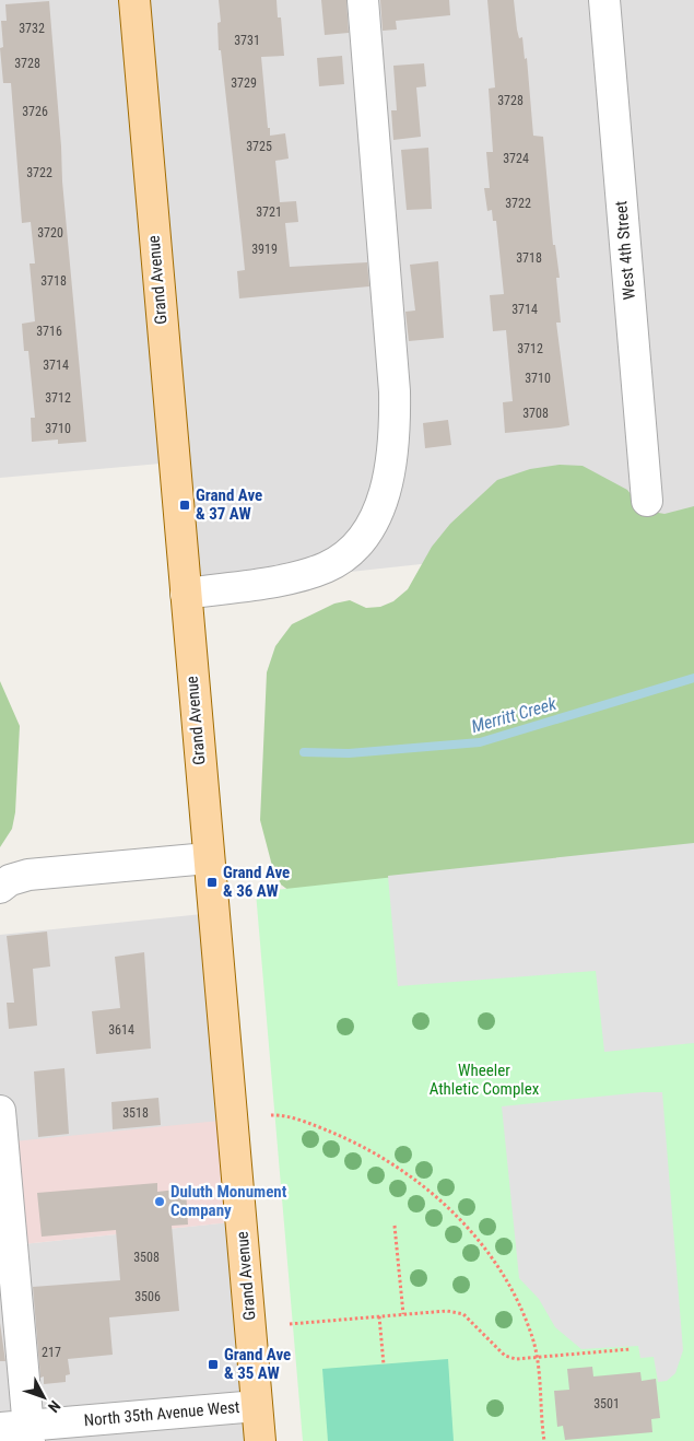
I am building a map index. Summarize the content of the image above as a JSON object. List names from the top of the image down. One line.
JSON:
{"streets":{"main road":["Grand Avenue"],"street":["West 4th Street","North 35th Avenue West"]},"crossings":[["Grand Avenue","North 35th Avenue West"]],"water":["Merritt Creek"],"parks":["Wheeler Athletic Complex"],"places":{"transit":["Grand Ave & 37 AW","Grand Ave & 36 AW","Grand Ave & 35 AW"],"other":["Duluth Monument Company"]},"house_numbers":["3732","3731","3728","3729","3728","3726","3725","3724","3722","3722","3721","3720","3919","3718","3718","3714","3716","3712","3714","3710","3712","3708","3710","3614","3518","3508","3506","217","3501"],"north":"bottom right"}
